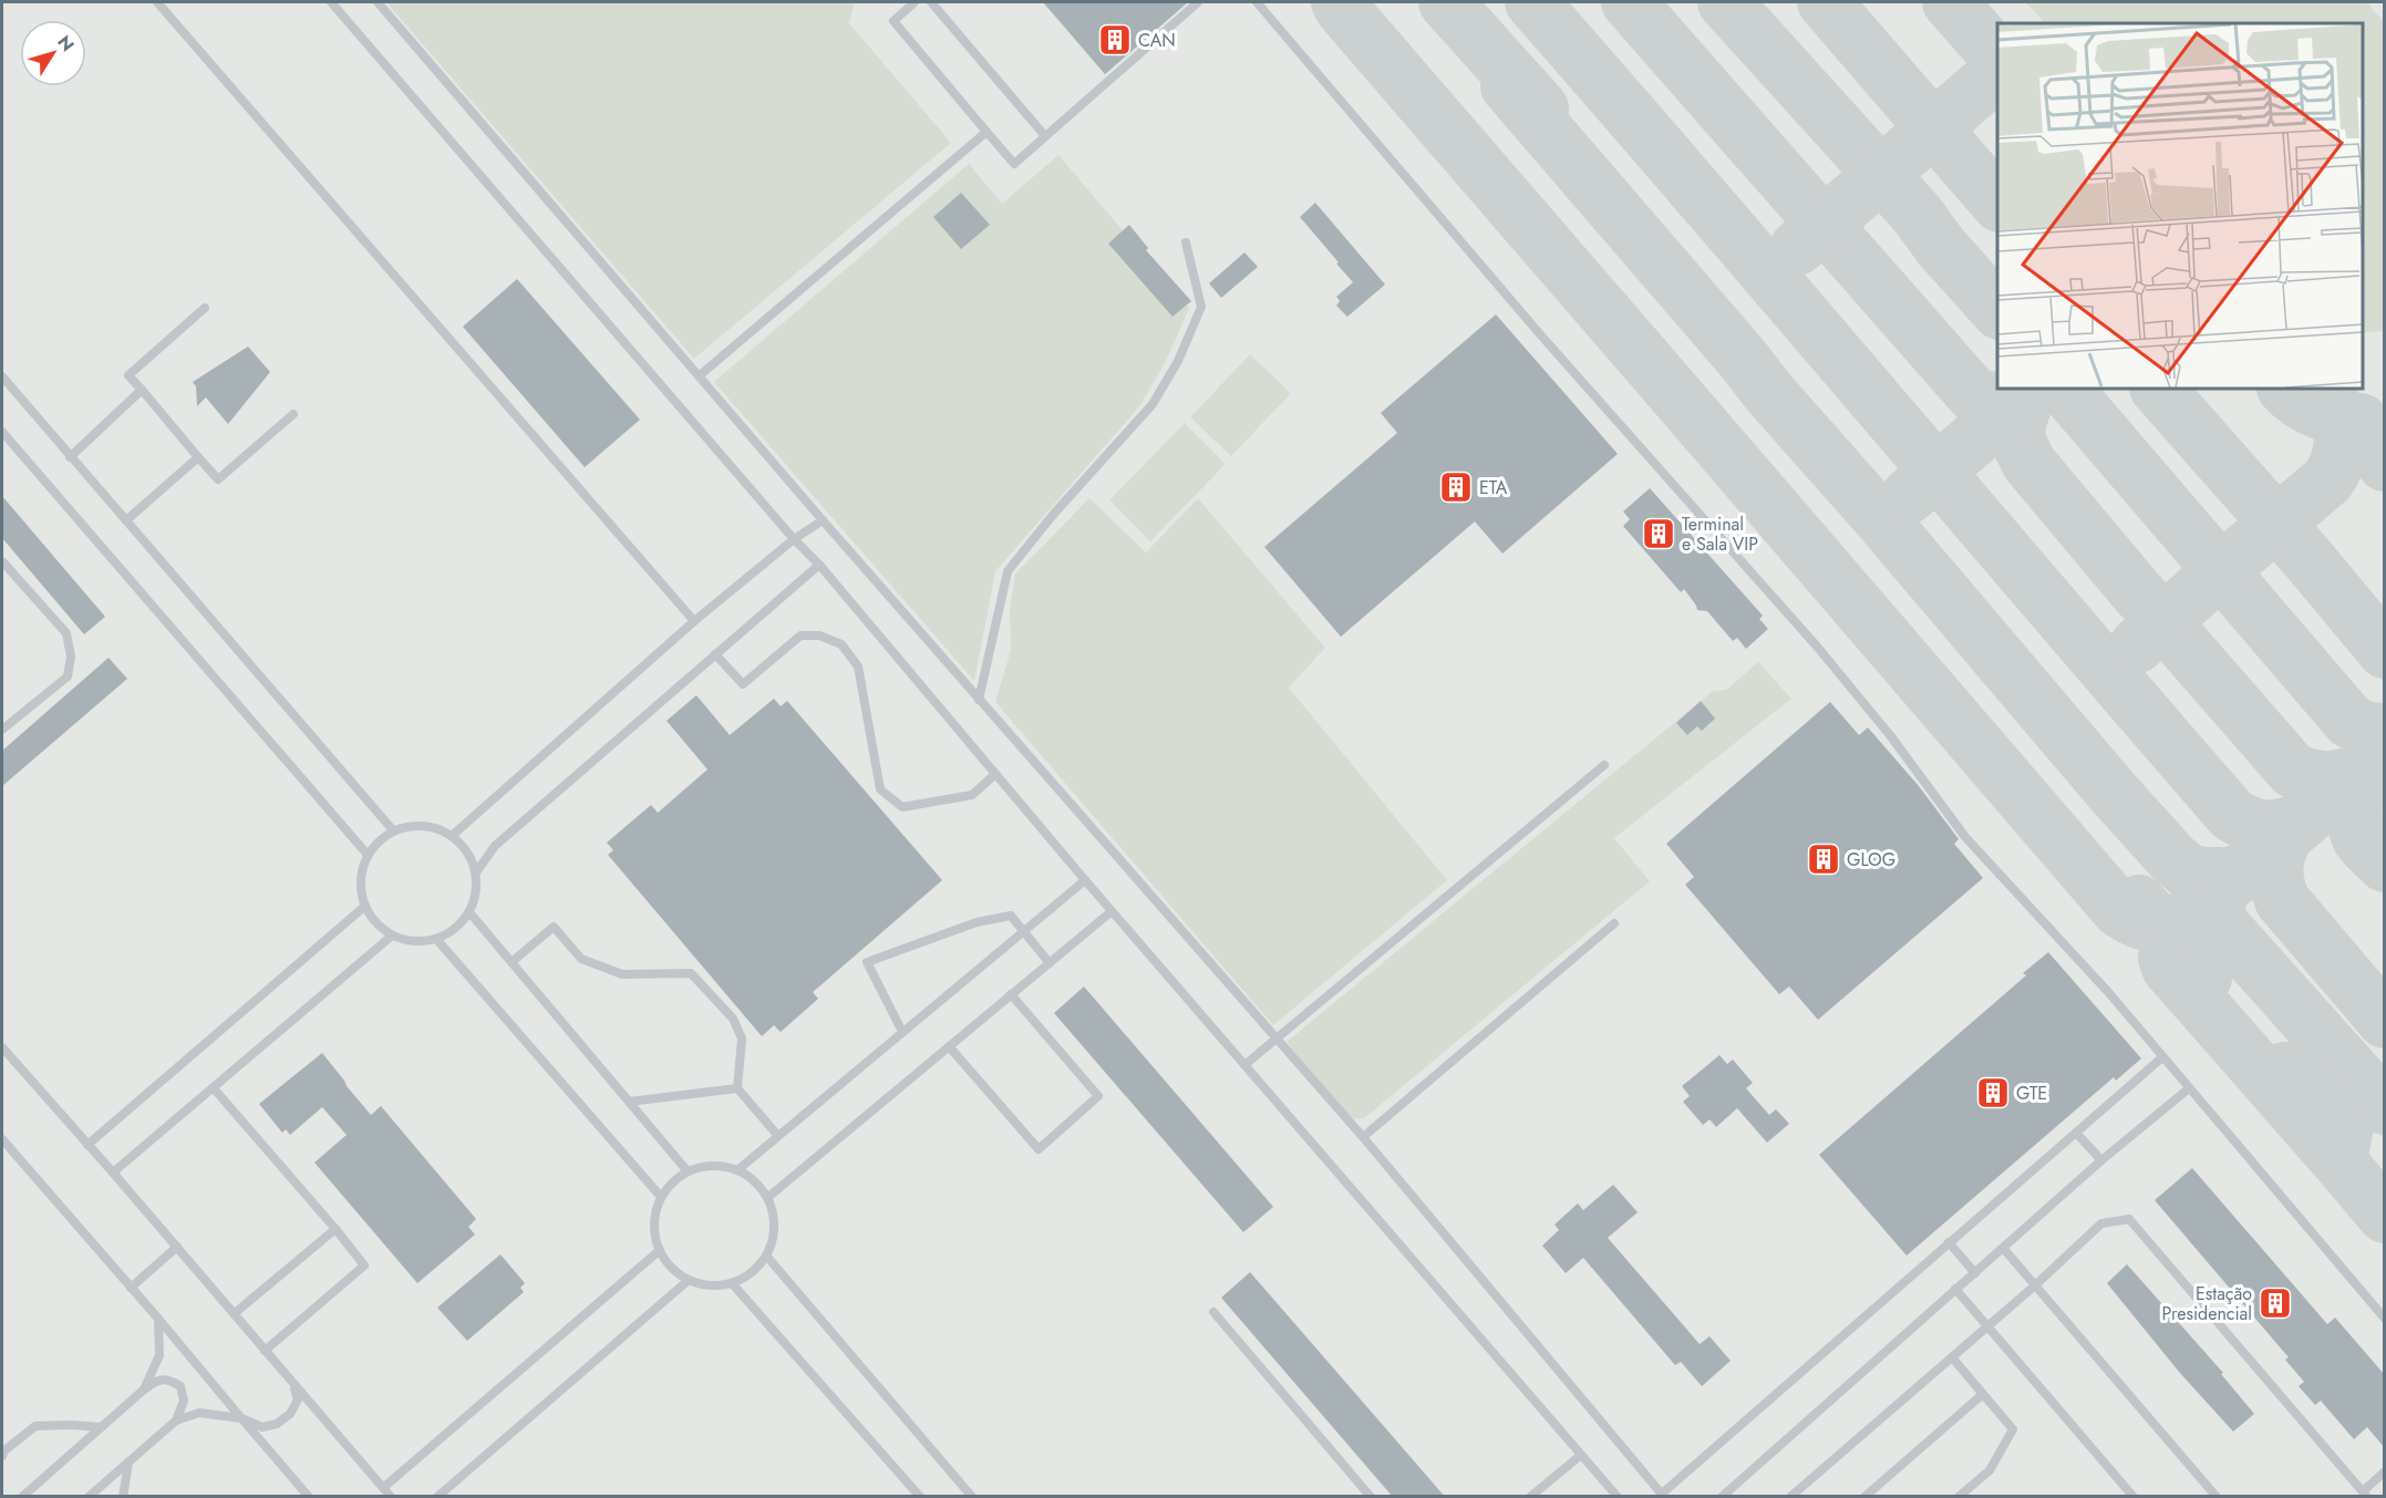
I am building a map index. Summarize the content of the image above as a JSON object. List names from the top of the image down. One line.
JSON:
{"places":{"building":["CAN","ETA","Terminal e Sala VIP","GLOG","GTE","Estação Presidencial"]},"north":"top right"}
